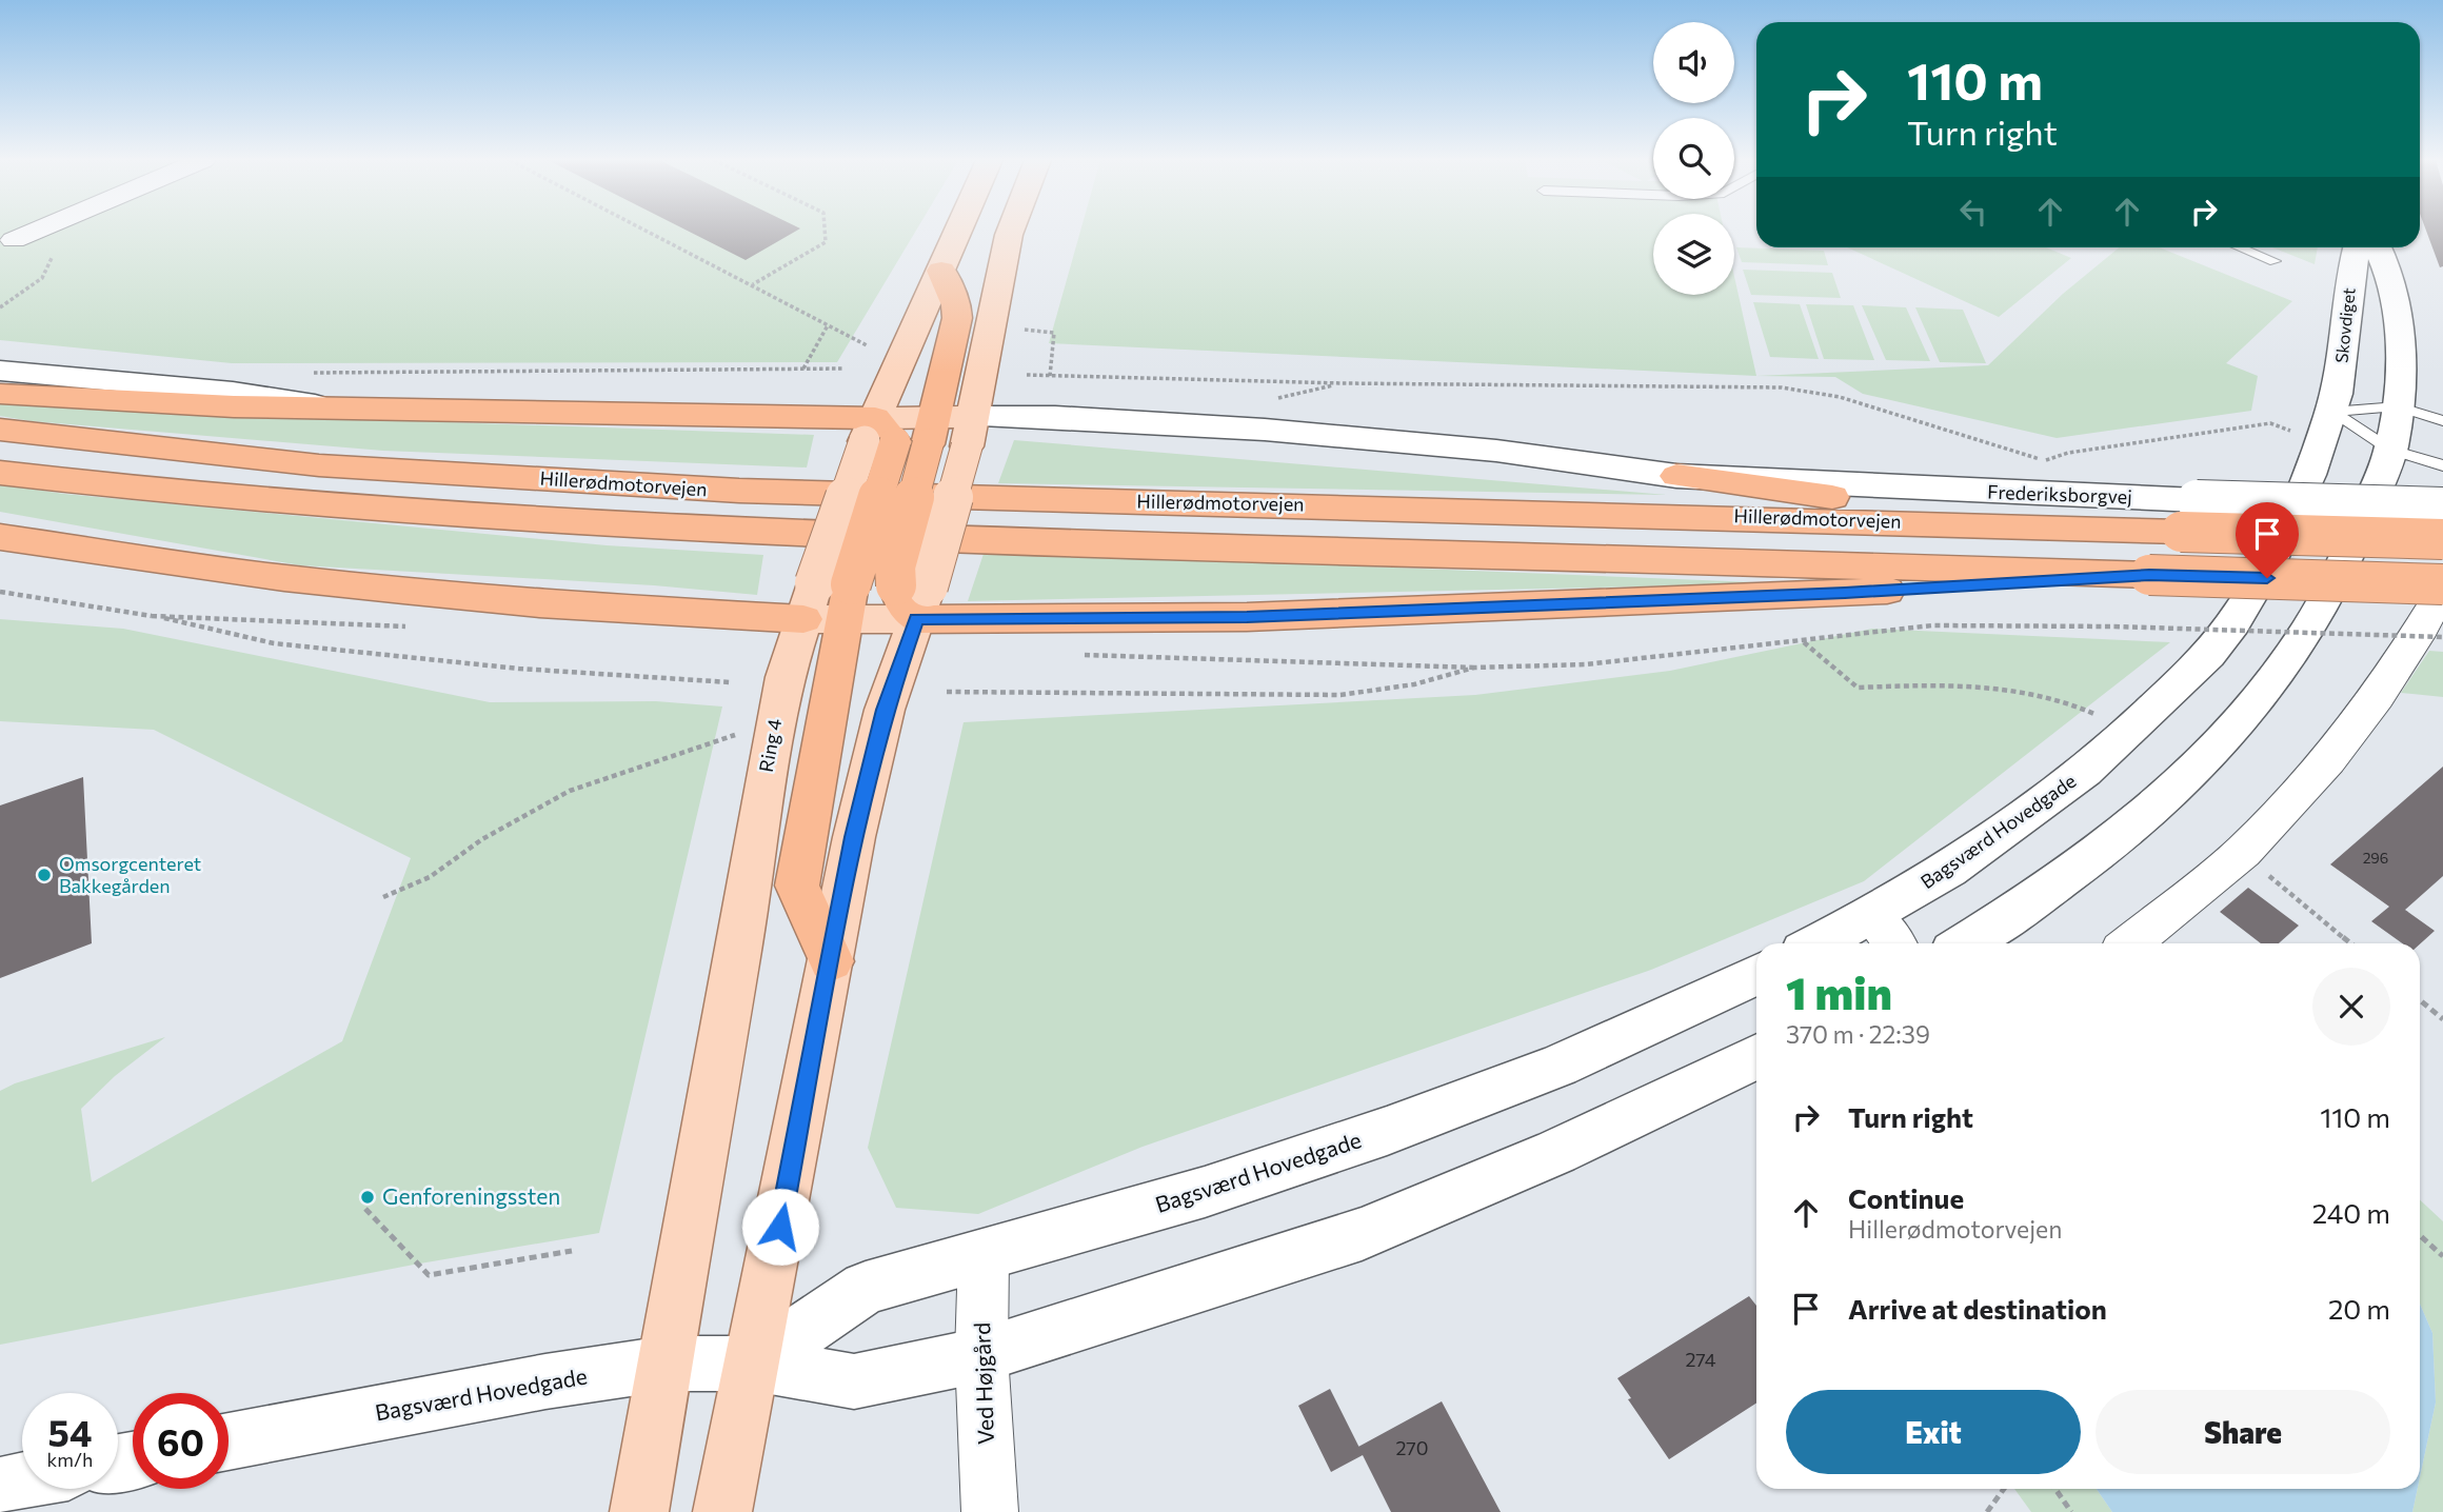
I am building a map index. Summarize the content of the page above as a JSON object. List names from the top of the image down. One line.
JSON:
{"streets":{"highway":["Hillerødmotorvejen"],"main road":["Ring 4"],"street":["Skovdiget","Frederiksborgvej","Bagsværd Hovedgade","Ved Højgård"]},"crossings":[["Skovdiget","Bagsværd Hovedgade"],["Ring 4","Bagsværd Hovedgade"],["Bagsværd Hovedgade","Ved Højgård"]],"places":["Omsorgcenteret Bakkegården","Genforeningssten"],"house_numbers":["296","274","270"],"page":{"turn":["110 m","Turn right"],"heading":["1 min","370 m · 22:39"],"list":[{"name":"Turn right","value":"110 m"},{"name":"Continue","note":"Hillerødmotorvejen","value":"240 m"},{"name":"Arrive at destination","value":"20 m"}],"buttons":["Exit","Share"],"speed":"54 km/h","limit":"60"}}
